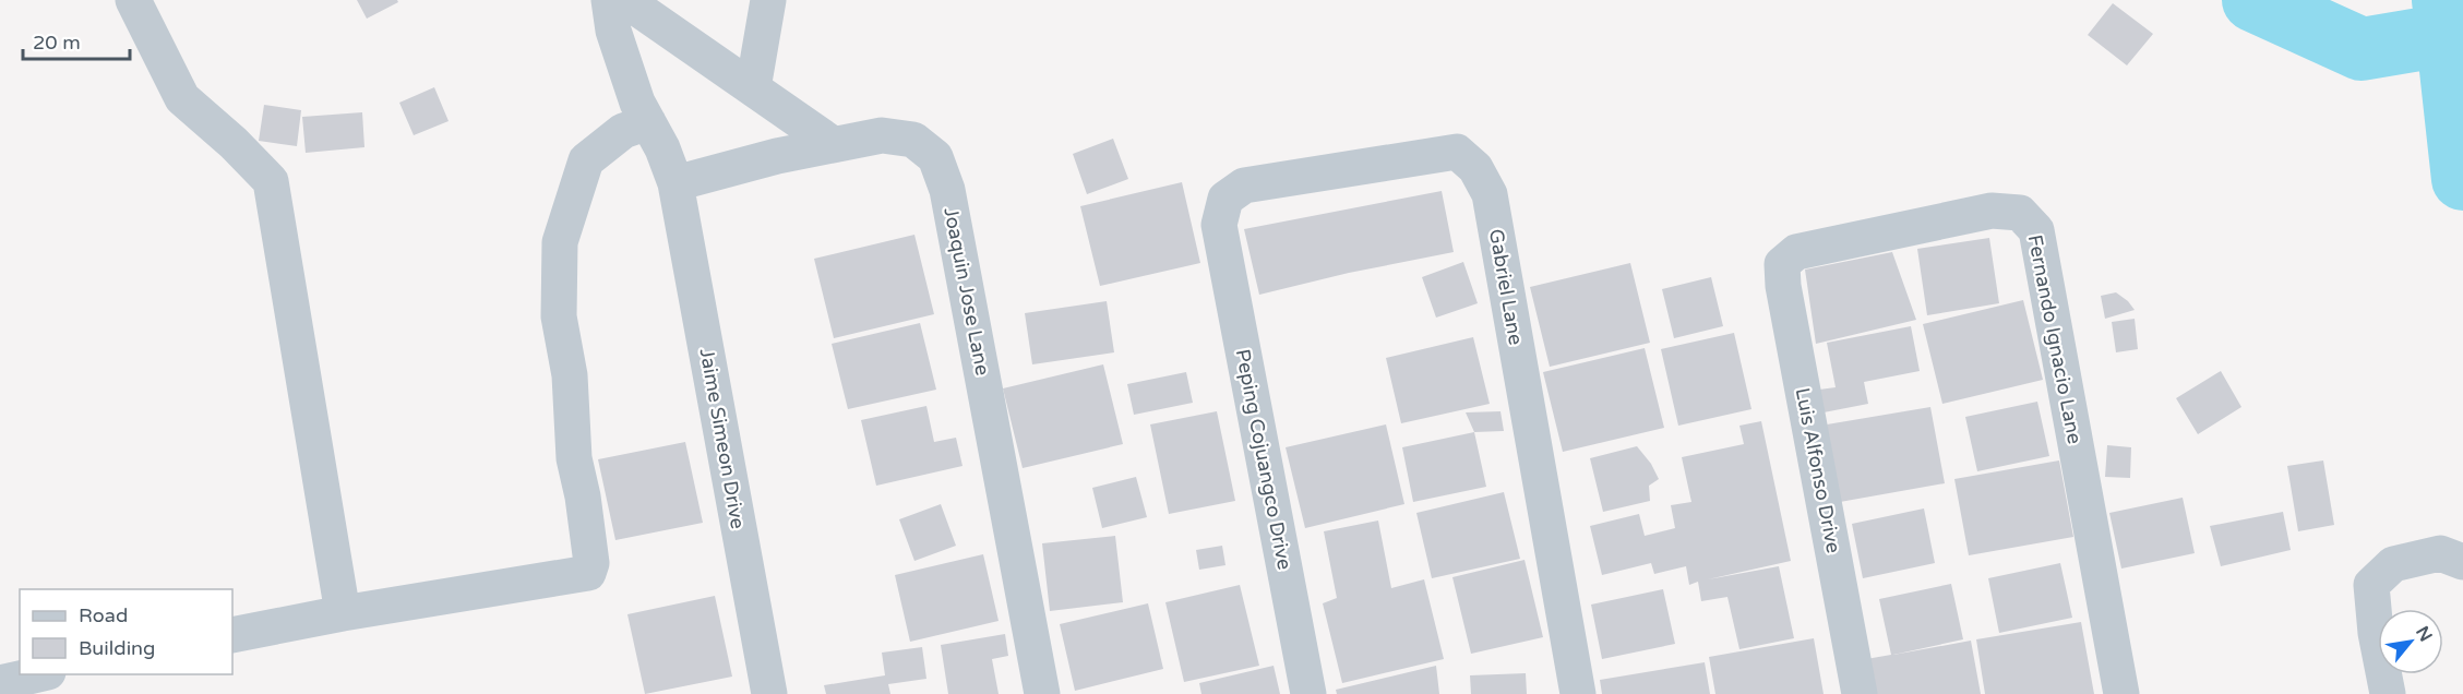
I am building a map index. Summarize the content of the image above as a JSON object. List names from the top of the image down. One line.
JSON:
{"streets":{"street":["Gabriel Lane","Joaquin Jose Lane","Fernando Ignacio Lane","Jaime Simeon Drive","Peping Cojuangco Drive","Luis Alfonso Drive"]},"crossings":[["Gabriel Lane","Peping Cojuangco Drive"],["Joaquin Jose Lane","Jaime Simeon Drive"],["Fernando Ignacio Lane","Luis Alfonso Drive"]],"legend":["Road","Building"],"scale_bar":"20 m","north":"top right"}
